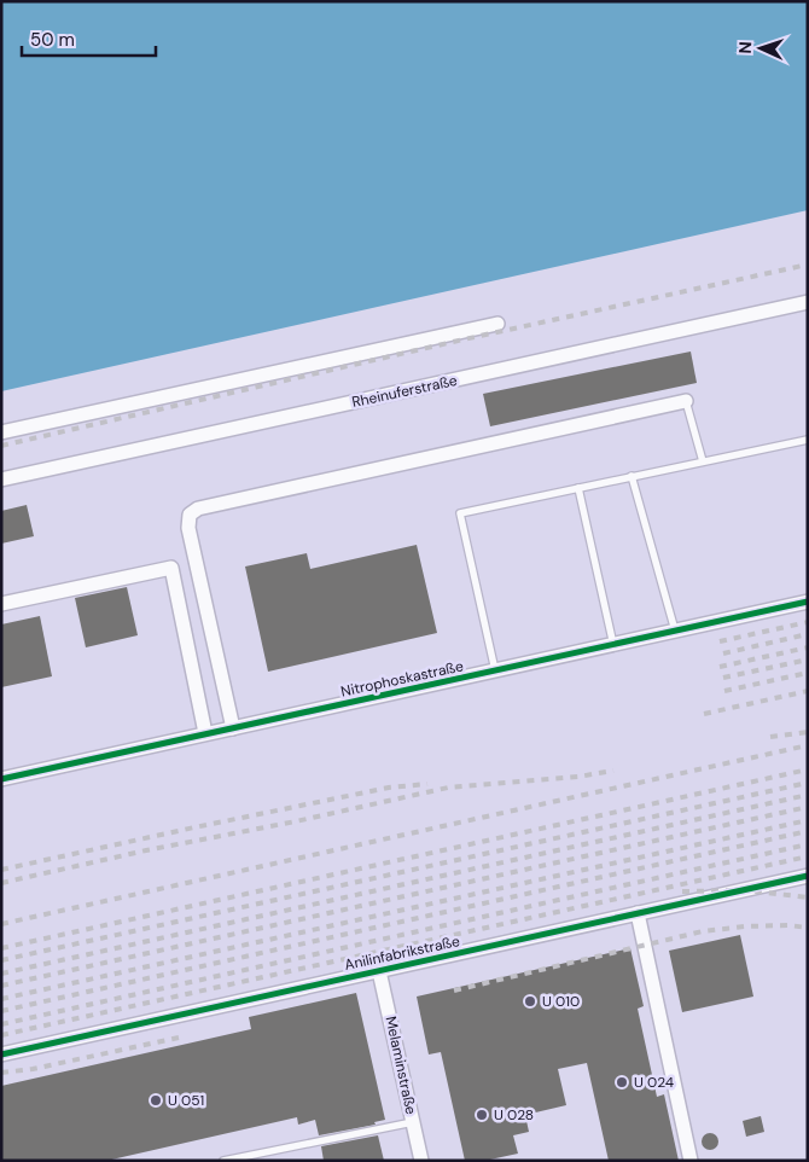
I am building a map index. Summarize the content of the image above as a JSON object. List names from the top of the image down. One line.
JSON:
{"streets":{"street":["Rheinuferstraße","Nitrophoskastraße","Anilinfabrikstraße","Melaminstraße"]},"crossings":[["Anilinfabrikstraße","Melaminstraße"]],"places":["U 010","U 024","U 051","U 028"],"scale_bar":"50 m","north":"left"}
